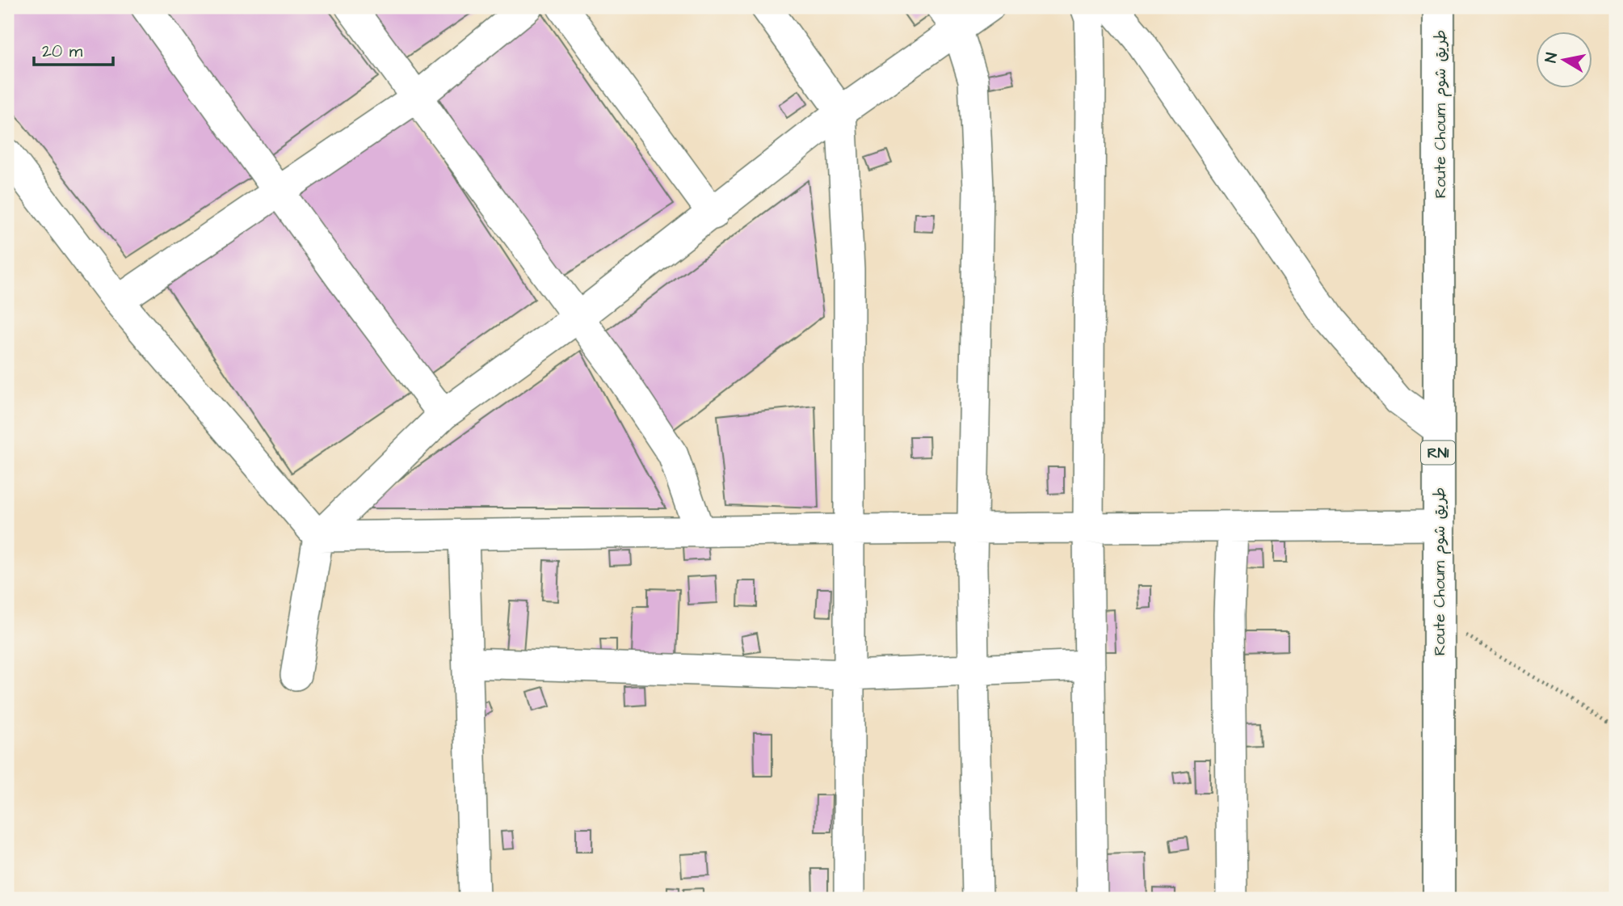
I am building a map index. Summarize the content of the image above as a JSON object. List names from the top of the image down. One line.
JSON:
{"streets":{"highway":["Route Choum طريق شوم","RN1"]},"scale_bar":"20 m","north":"left"}
